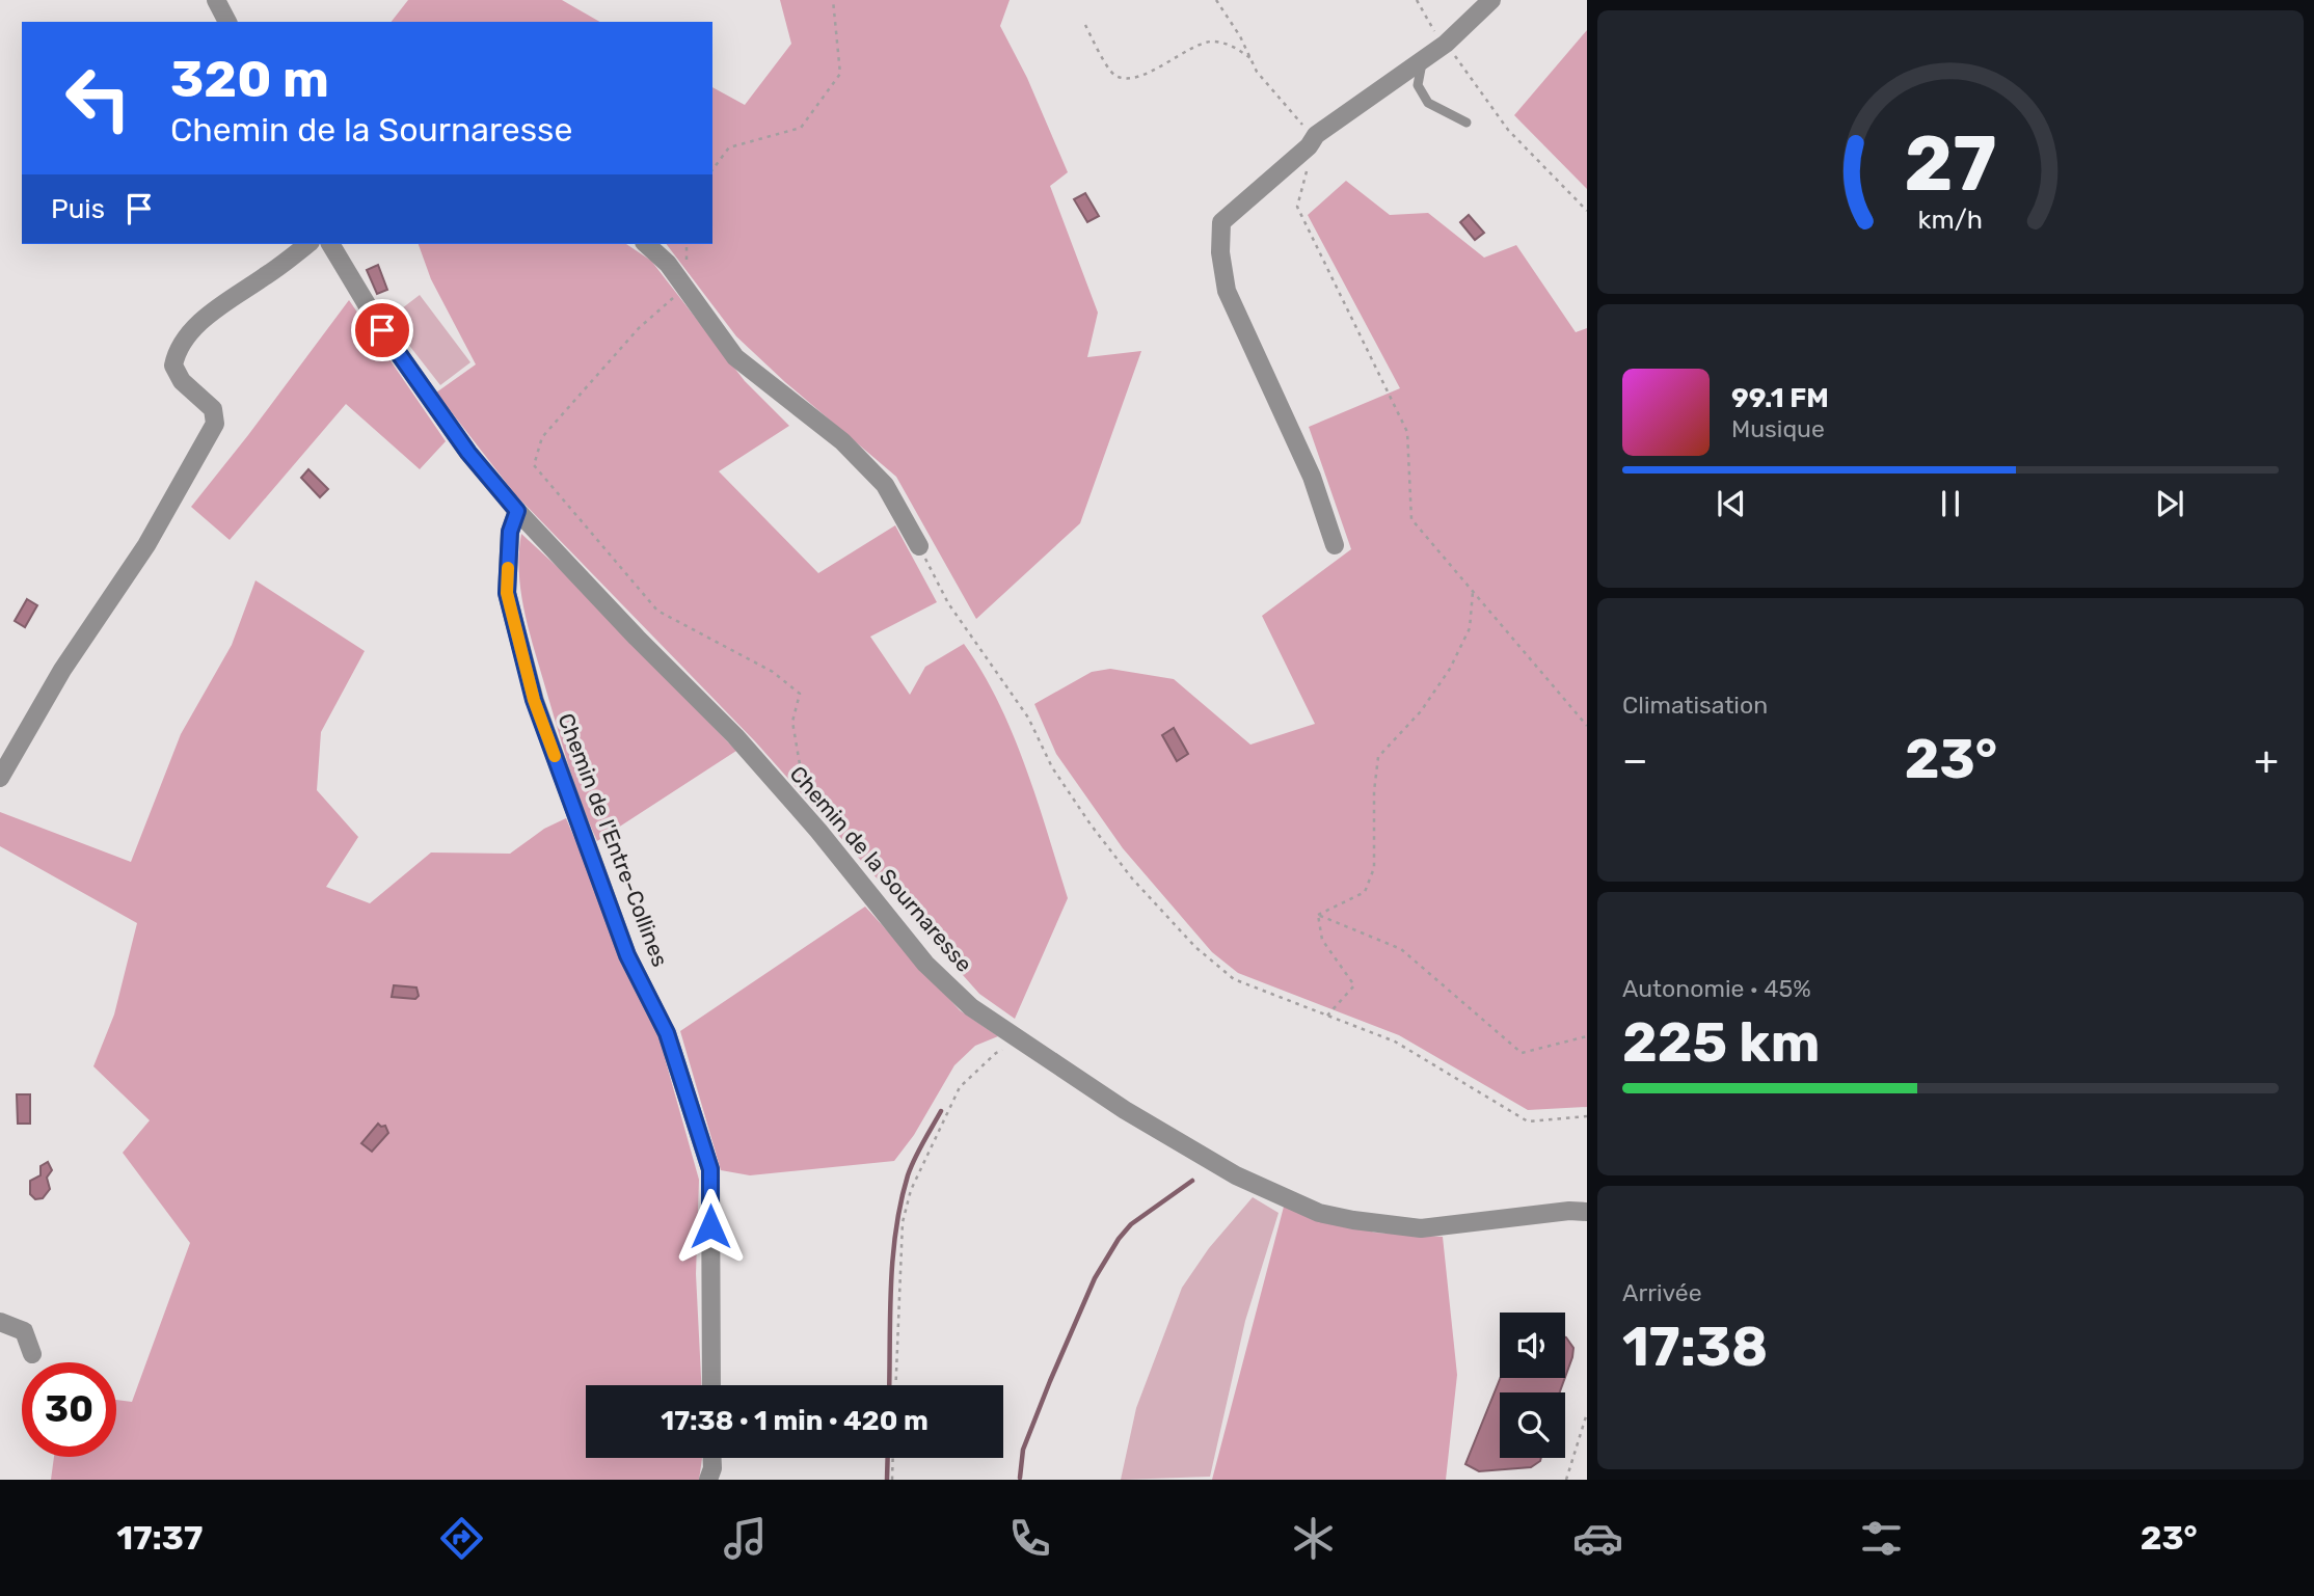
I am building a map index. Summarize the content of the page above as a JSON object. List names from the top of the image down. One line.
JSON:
{"streets":{"street":["Chemin de l'Entre-Collines","Chemin de la Sournaresse"]},"crossings":[["Chemin de l'Entre-Collines","Chemin de la Sournaresse"]],"page":{"turn":["320 m","Chemin de la Sournaresse"],"then":"Puis","song":["99.1 FM","Musique"],"tile":["Climatisation",["Autonomie · 45%","225 km"],["Arrivée","17:38"]],"heat":["−","23°","+"],"limit":"30","trip":"17:38 · 1 min · 420 m","tabs":["17:37","23°"],"gauge":["27","km/h"]}}
